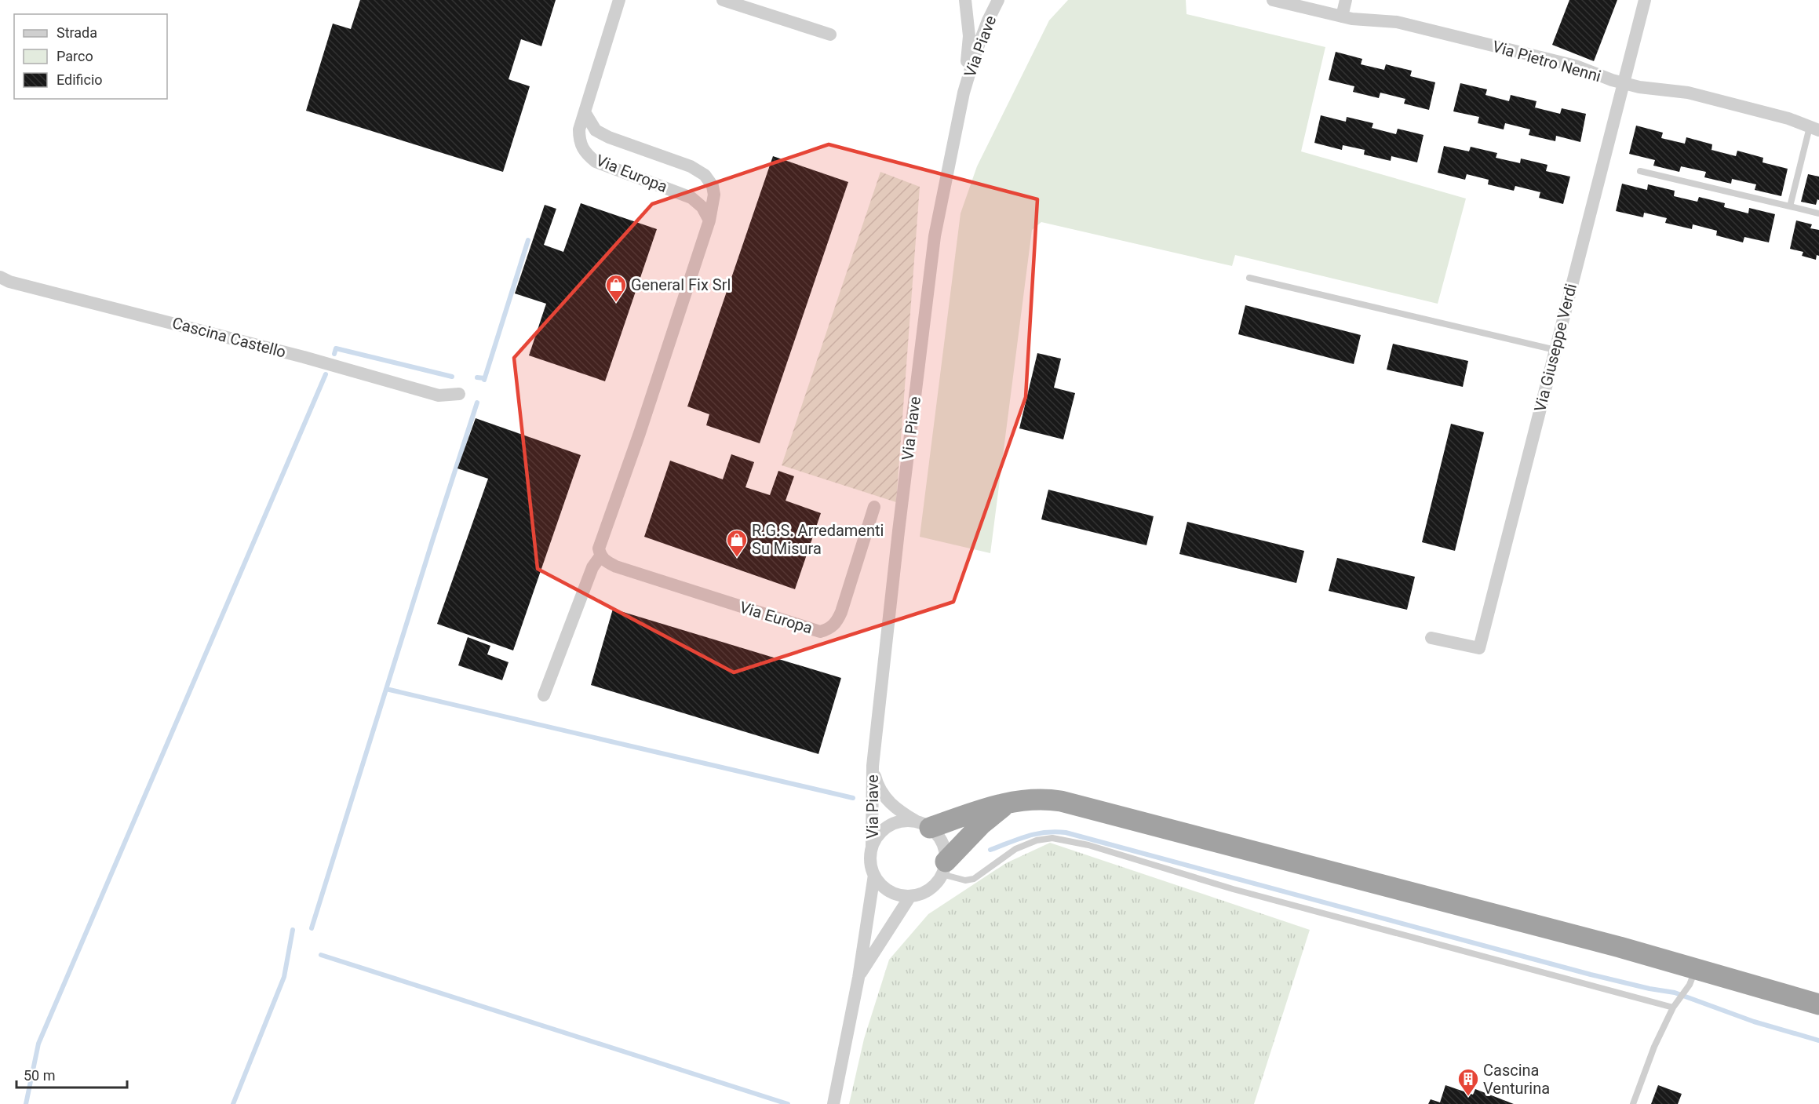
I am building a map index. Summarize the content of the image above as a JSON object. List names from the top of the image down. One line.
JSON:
{"streets":{"street":["Via Piave","Via Pietro Nenni","Via Europa","Cascina Castello","Via Giuseppe Verdi"]},"crossings":[["Via Pietro Nenni","Via Giuseppe Verdi"]],"places":{"shop":["General Fix Srl","R.G.S. Arredamenti Su Misura"],"building":["Cascina Venturina"]},"legend":["Strada","Parco","Edificio"],"scale_bar":"50 m"}
